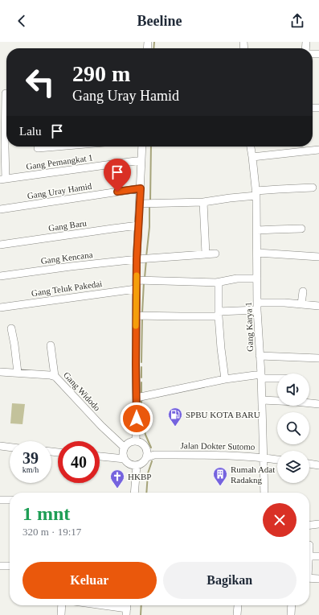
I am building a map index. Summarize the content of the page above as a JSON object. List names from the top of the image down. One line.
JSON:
{"streets":{"street":["Gang Pemangkat 1","Gang Uray Hamid","Gang Baru","Gang Kencana","Gang Teluk Pakedai","Gang Karya 1","Gang Widodo","Jalan Dokter Sutomo"]},"crossings":[["Gang Karya 1","Jalan Dokter Sutomo"],["Gang Widodo","Jalan Dokter Sutomo"]],"places":{"fuel station":["SPBU KOTA BARU"],"building":["Rumah Adat Radakng"],"church":["HKBP"]},"page":{"header":"Beeline","turn":["290 m","Gang Uray Hamid"],"then":"Lalu","speed":"39 km/h","limit":"40","heading":["1 mnt","320 m · 19:17"],"buttons":["Keluar","Bagikan"]}}
